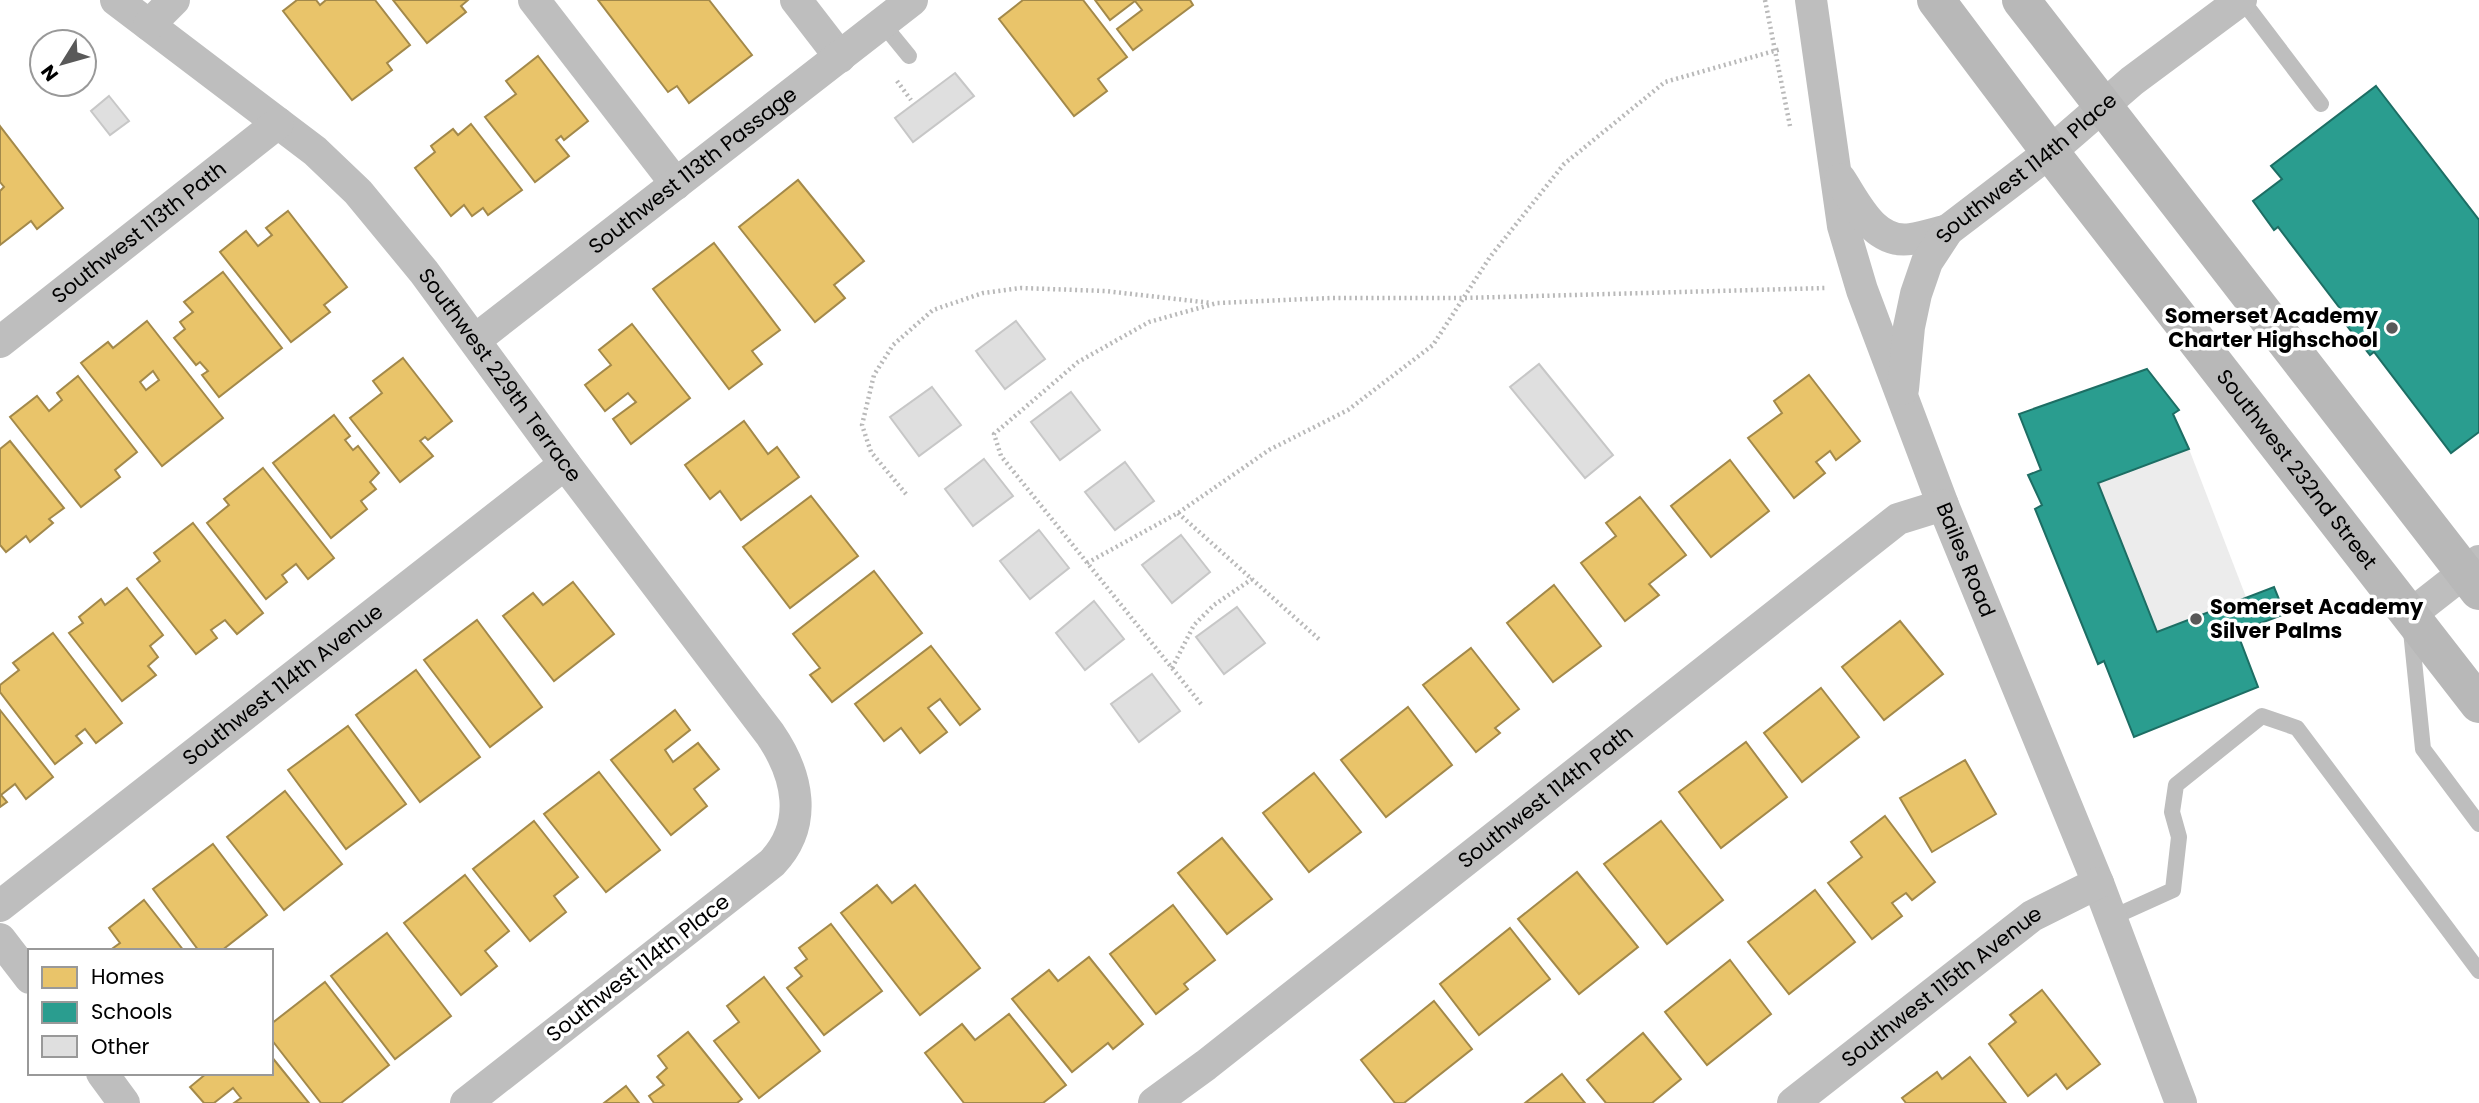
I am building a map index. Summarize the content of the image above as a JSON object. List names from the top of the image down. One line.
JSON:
{"streets":{"street":["Southwest 114th Place","Southwest 113th Passage","Southwest 113th Path","Southwest 229th Terrace","Southwest 232nd Street","Bailes Road","Southwest 114th Avenue","Southwest 114th Path","Southwest 115th Avenue"]},"crossings":[["Southwest 114th Place","Southwest 229th Terrace"],["Southwest 114th Place","Southwest 232nd Street"],["Southwest 114th Place","Bailes Road"],["Southwest 113th Passage","Southwest 229th Terrace"],["Southwest 113th Path","Southwest 229th Terrace"],["Southwest 229th Terrace","Southwest 114th Avenue"],["Bailes Road","Southwest 114th Path"],["Bailes Road","Southwest 115th Avenue"]],"places":["Somerset Academy Charter Highschool","Somerset Academy Silver Palms"],"legend":["Homes","Schools","Other"],"north":"bottom left"}
